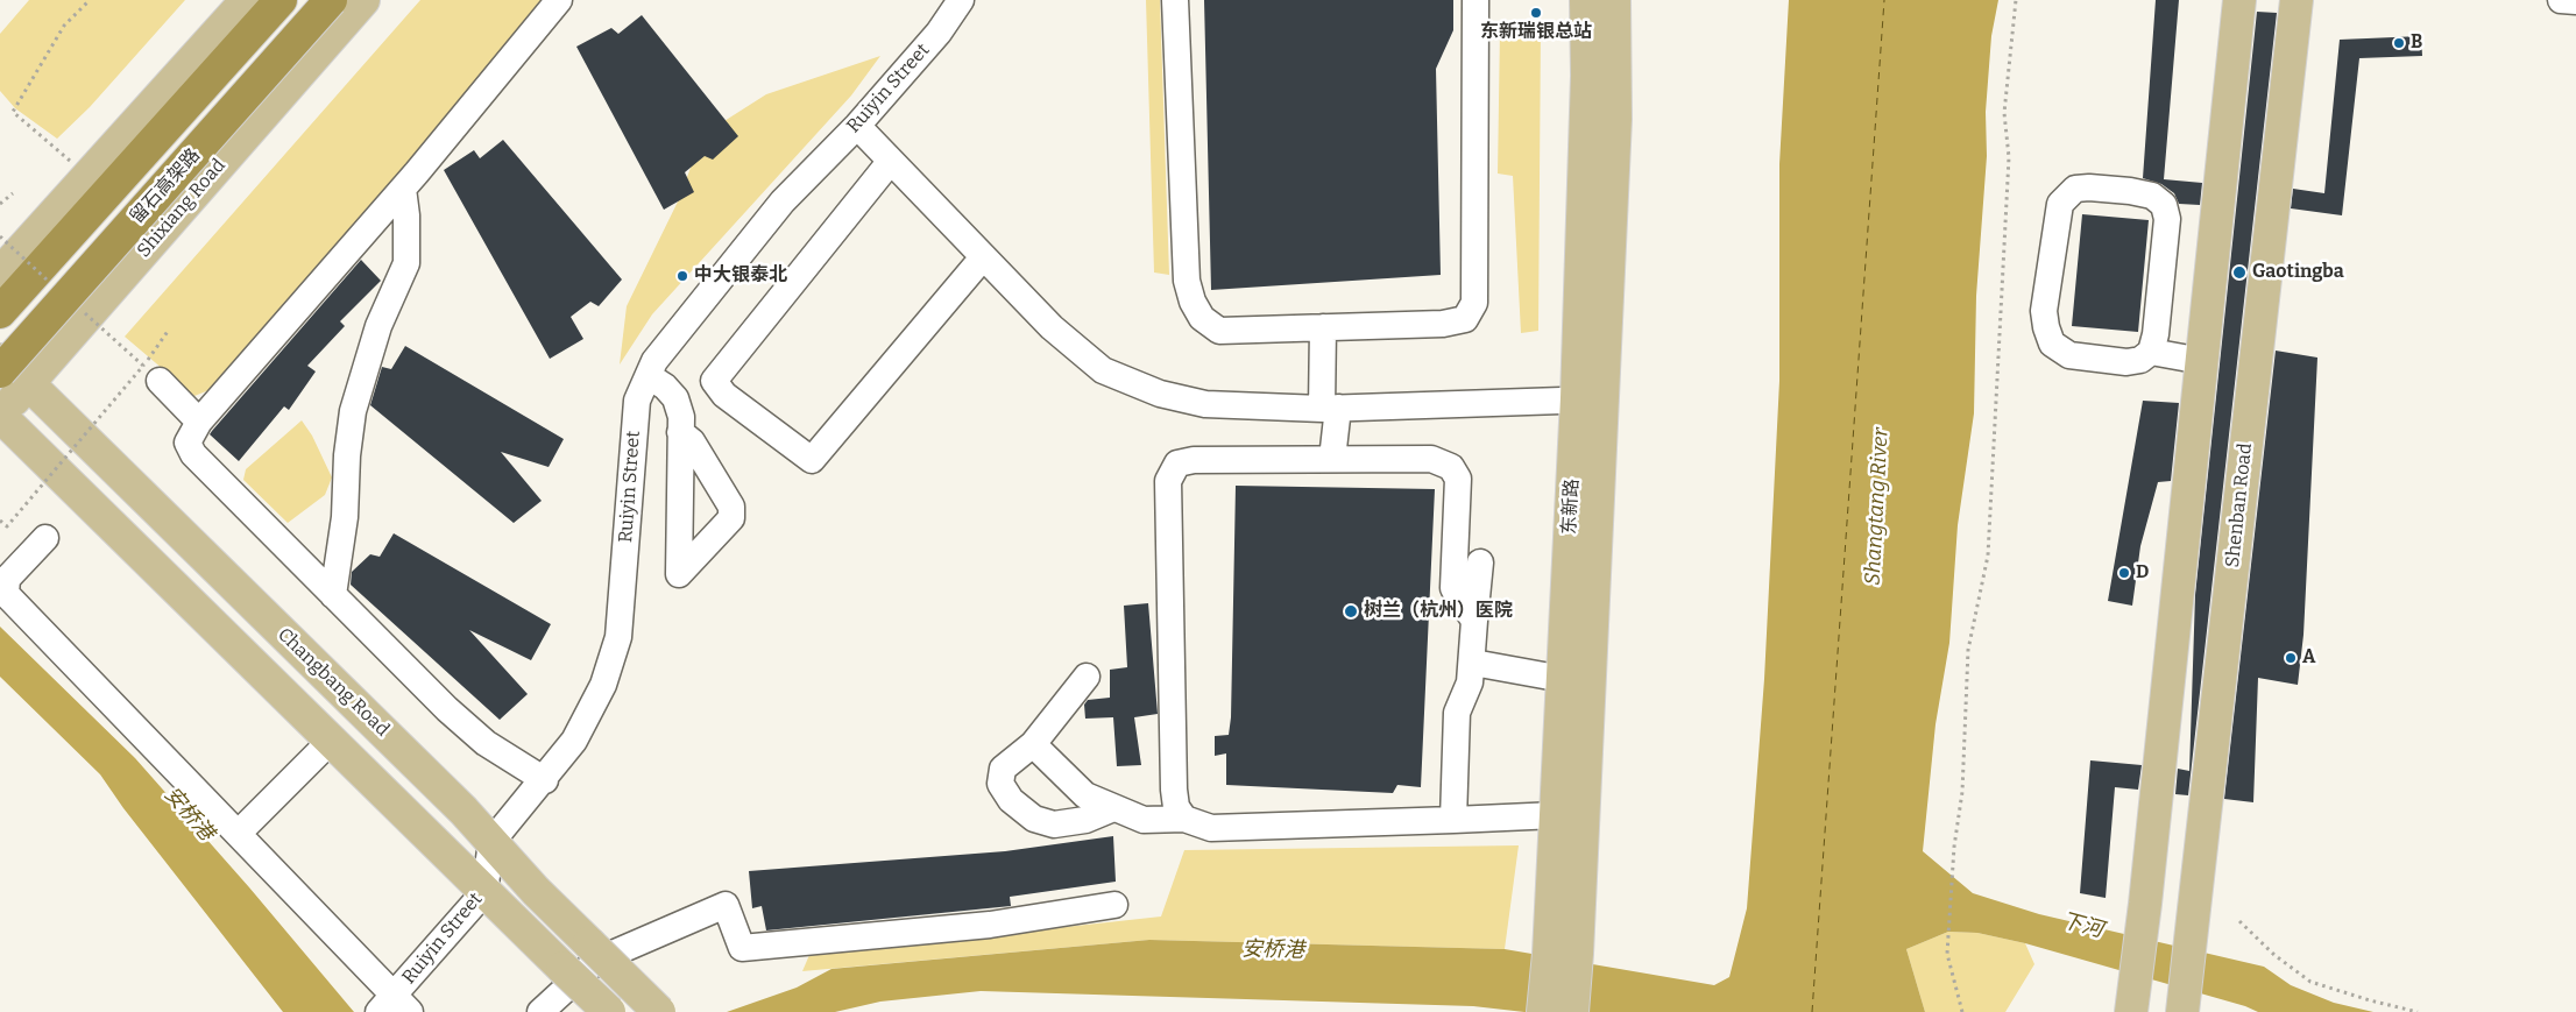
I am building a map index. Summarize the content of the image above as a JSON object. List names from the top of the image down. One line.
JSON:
{"streets":{"highway":["留石高架路"],"main road":["Shixiang Road","Shenban Road","东新路","Changbang Road"],"street":["Ruiyin Street"]},"crossings":[["Ruiyin Street","Changbang Road"],["留石高架路","Shixiang Road"],["留石高架路","Changbang Road"],["Shixiang Road","Changbang Road"]],"water":["Shangtang River","安桥港","下河"],"places":["东新瑞银总站","B","Gaotingba","中大银泰北","D","树兰（杭州）医院","A"]}
